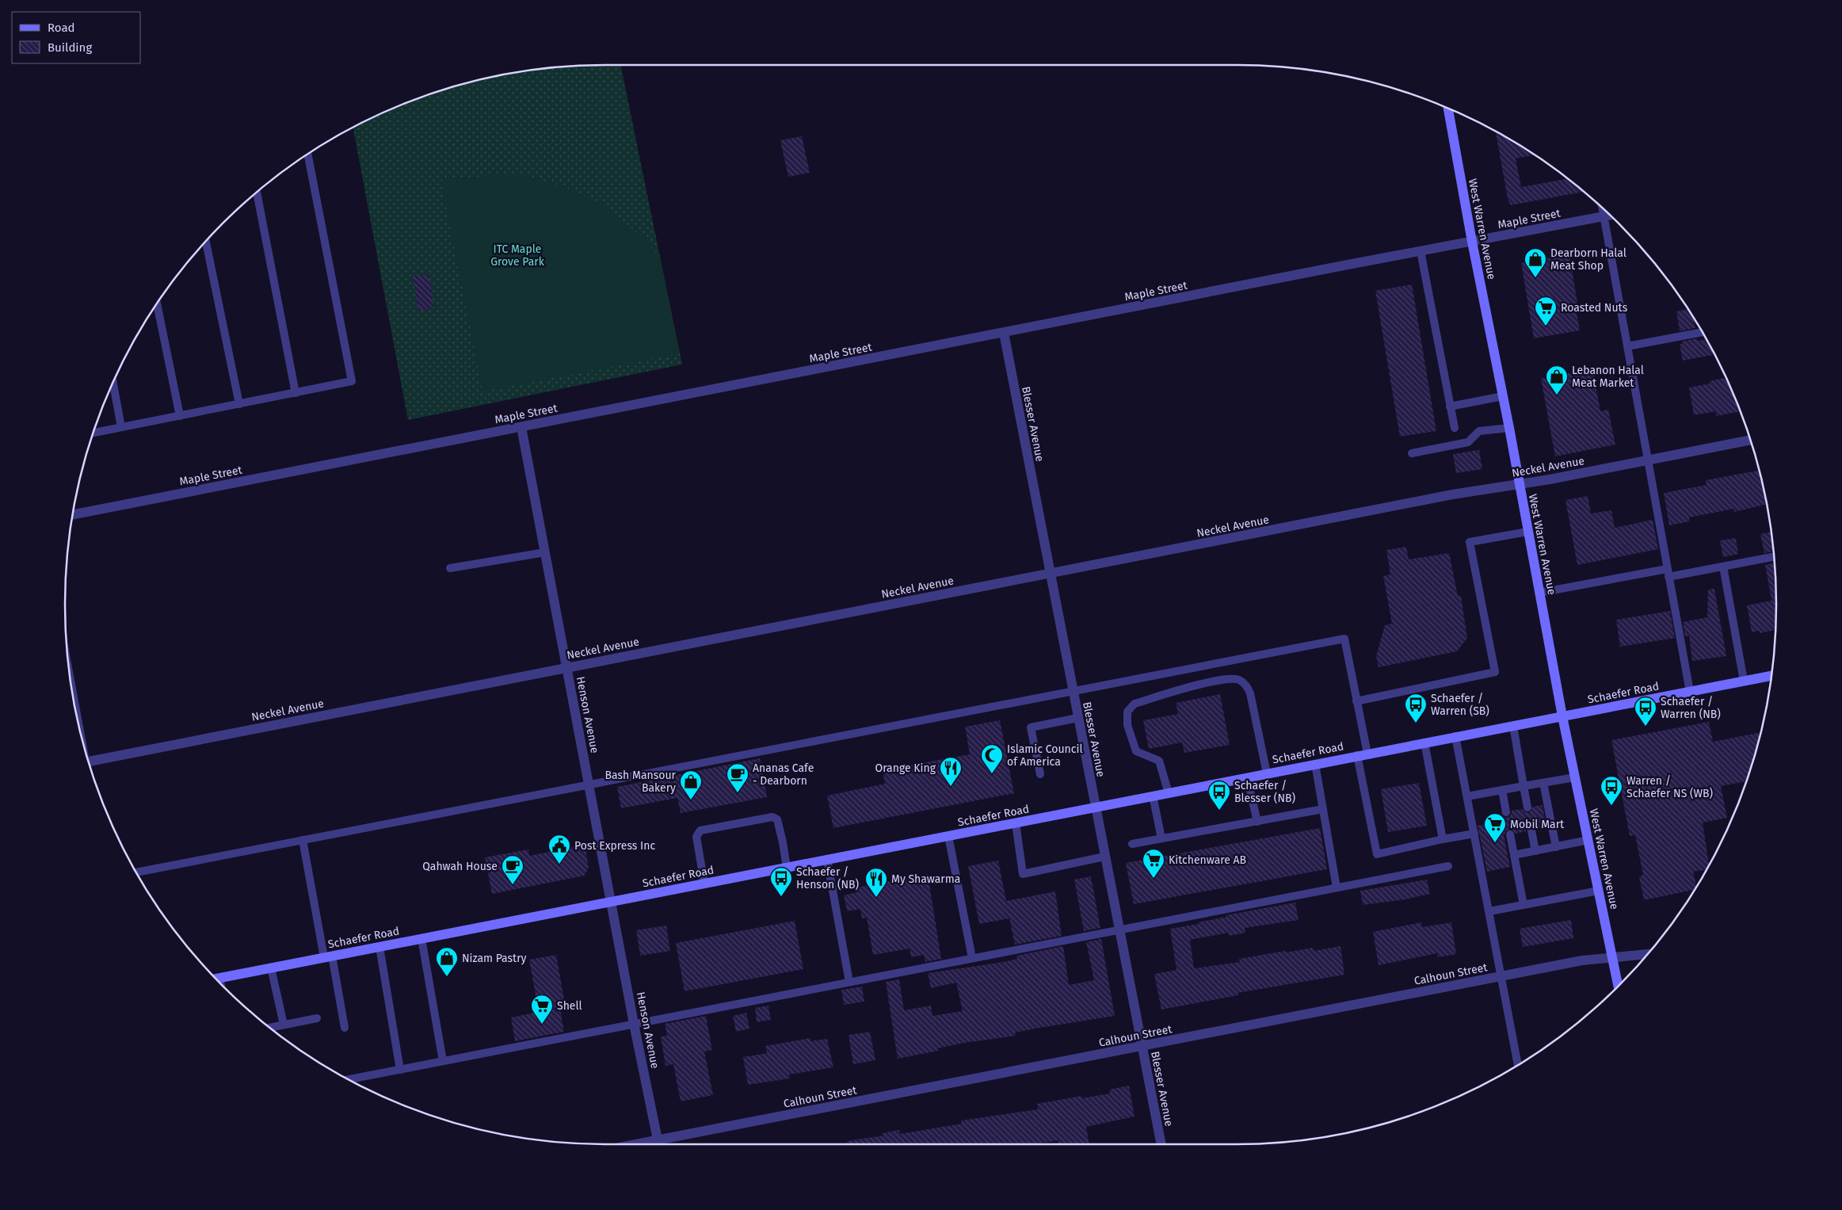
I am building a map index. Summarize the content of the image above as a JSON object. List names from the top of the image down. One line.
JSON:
{"streets":{"main road":["West Warren Avenue","Schaefer Road"],"street":["Maple Street","Blesser Avenue","Neckel Avenue","Henson Avenue","Calhoun Street"]},"crossings":[["Maple Street","West Warren Avenue"],["Maple Street","Blesser Avenue"],["Maple Street","Henson Avenue"],["West Warren Avenue","Neckel Avenue"],["West Warren Avenue","Schaefer Road"],["West Warren Avenue","Calhoun Street"],["Blesser Avenue","Neckel Avenue"],["Blesser Avenue","Schaefer Road"],["Blesser Avenue","Calhoun Street"],["Neckel Avenue","Henson Avenue"],["Schaefer Road","Henson Avenue"],["Henson Avenue","Calhoun Street"]],"parks":["ITC Maple Grove Park"],"places":{"shop":["Dearborn Halal Meat Shop","Lebanon Halal Meat Market","Bash Mansour Bakery","Nizam Pastry"],"supermarket":["Roasted Nuts","Mobil Mart","Kitchenware AB","Shell"],"bus stop":["Schaefer / Warren (SB)","Schaefer / Warren (NB)","Warren / Schaefer NS (WB)","Schaefer / Blesser (NB)","Schaefer / Henson (NB)"],"mosque":["Islamic Council of America"],"restaurant":["Orange King","My Shawarma"],"cafe":["Ananas Cafe - Dearborn","Qahwah House"],"public building":["Post Express Inc"]},"legend":["Road","Building"]}
